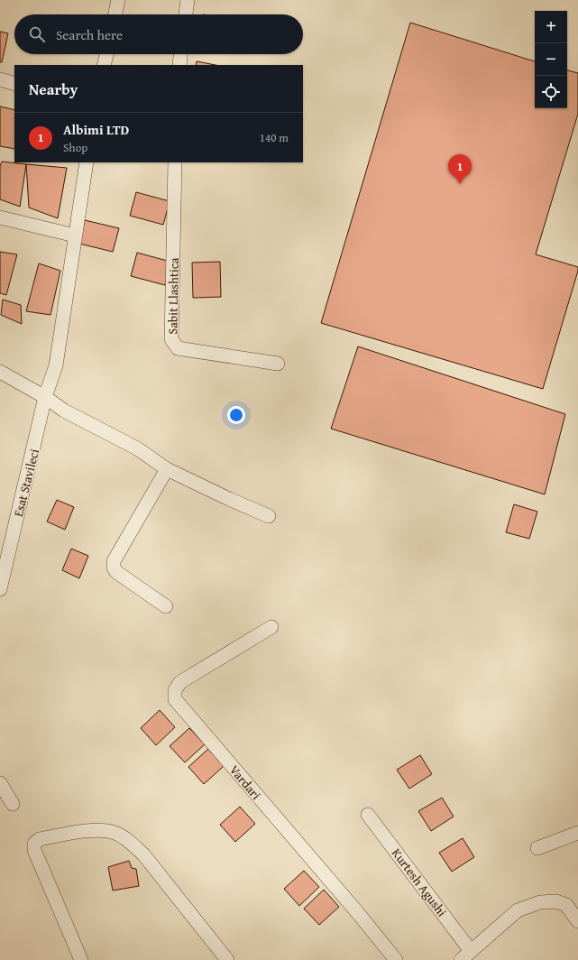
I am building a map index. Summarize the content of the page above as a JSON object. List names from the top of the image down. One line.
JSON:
{"streets":{"street":["Sabit Llashtica","Esat Stavileci","Vardari","Kurtesh Agushi"]},"page":{"map_buttons":["+","−"],"search":"Search here","heading":"Nearby","list":[{"mark":"1","name":"Albimi LTD","note":"Shop","value":"140 m"}],"pins":"1"}}
